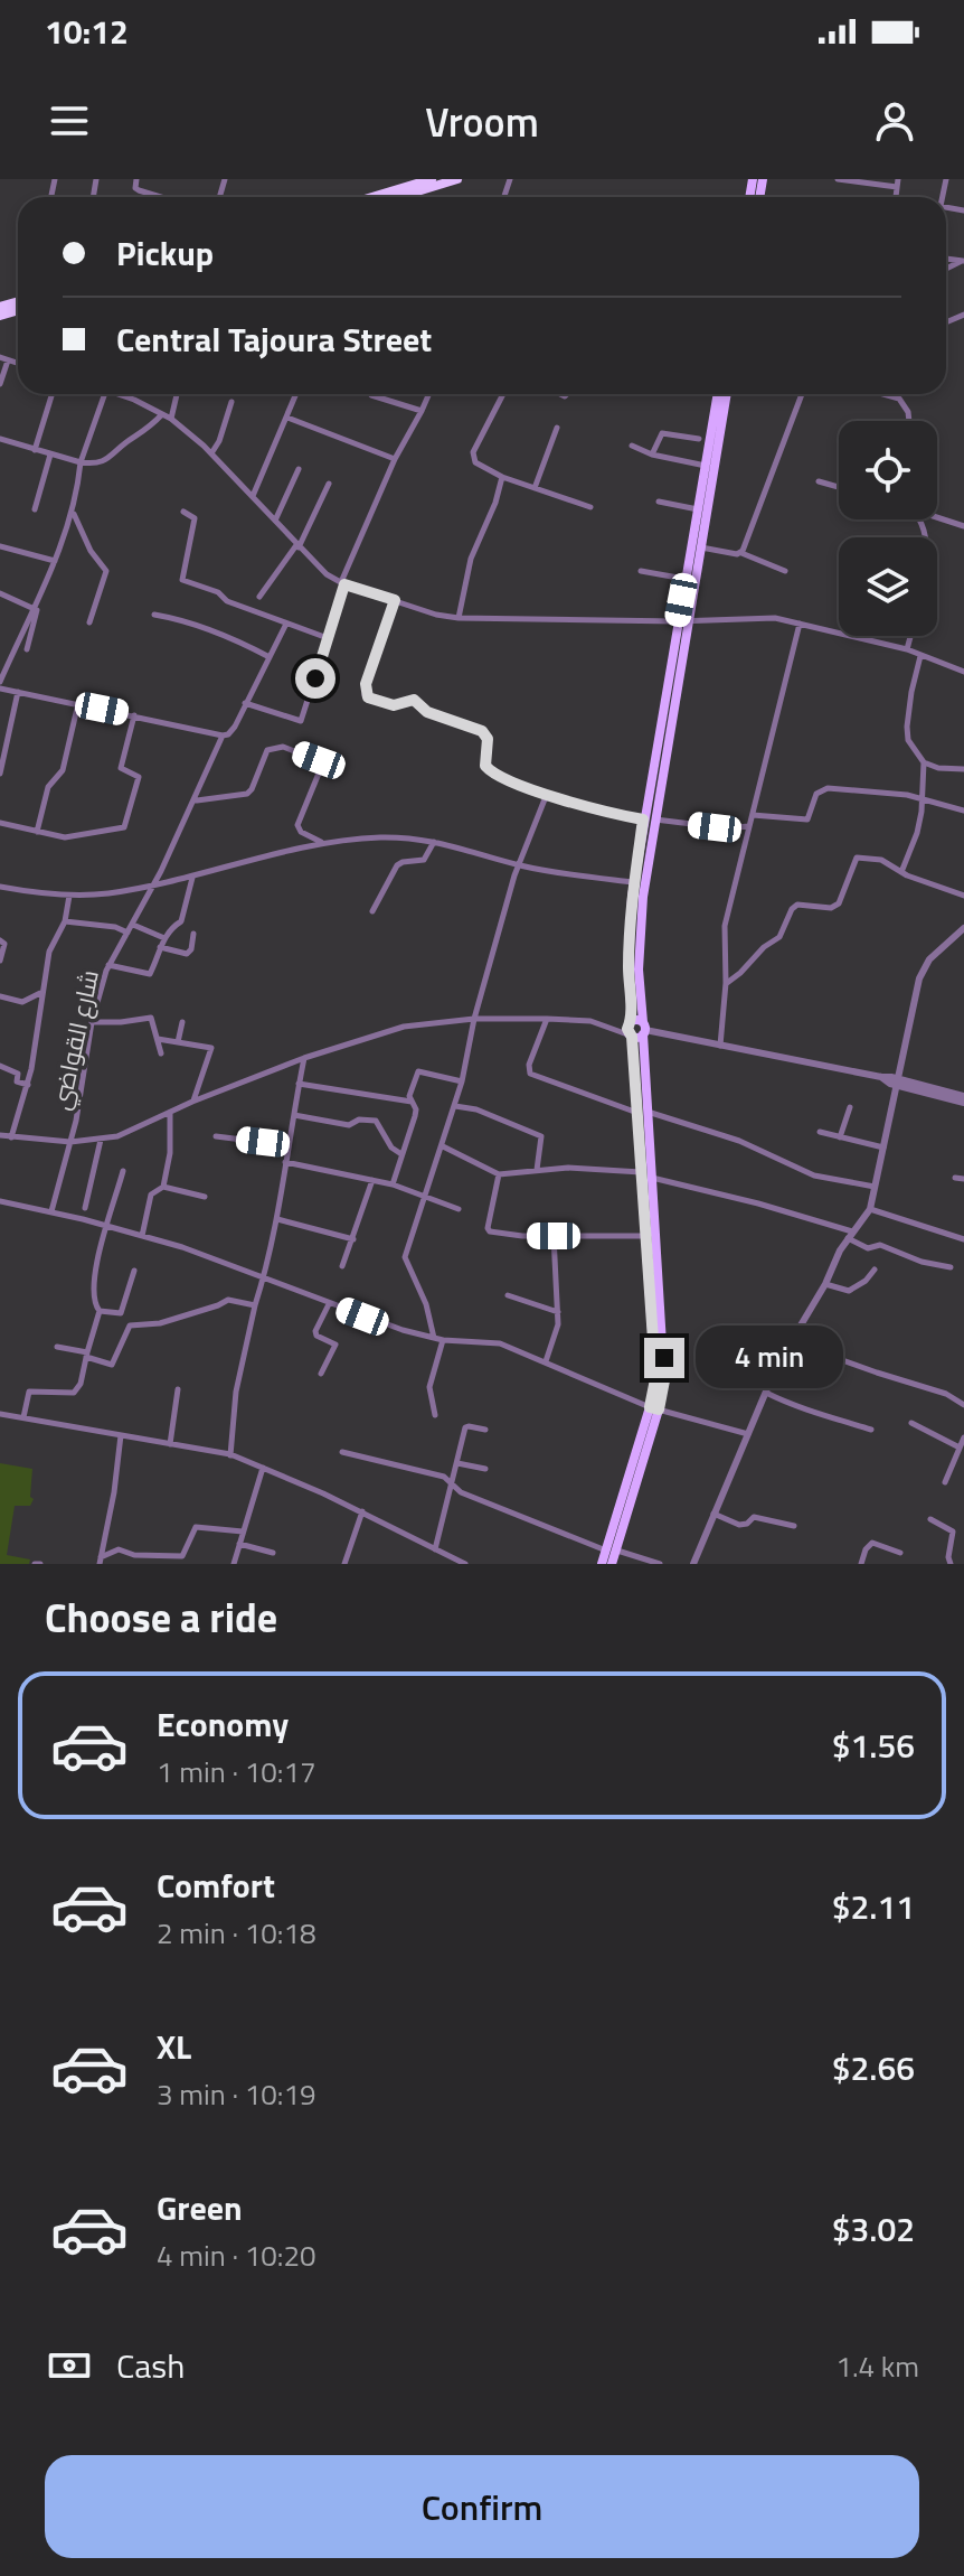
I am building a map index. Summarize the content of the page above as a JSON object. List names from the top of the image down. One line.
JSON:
{"streets":{"street":["شارع القواضي"]},"page":{"status":"10:12","header":"Vroom","banner":["Pickup","Central Tajoura Street"],"bubble":"4 min","heading":"Choose a ride","list":[{"name":"Economy","note":"1 min · 10:17","value":"$1.56"},{"name":"Comfort","note":"2 min · 10:18","value":"$2.11"},{"name":"XL","note":"3 min · 10:19","value":"$2.66"},{"name":"Green","note":"4 min · 10:20","value":"$3.02"}],"pay":["Cash","1.4 km"],"buttons":"Confirm"}}
